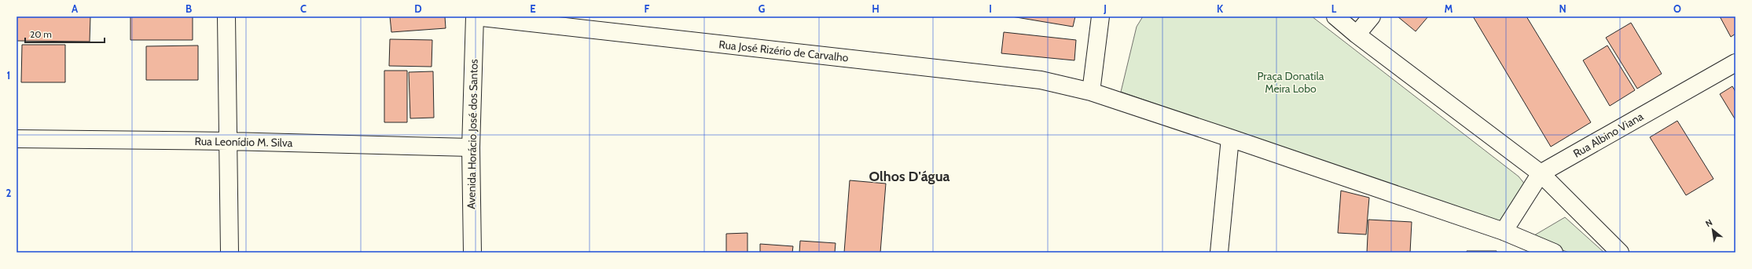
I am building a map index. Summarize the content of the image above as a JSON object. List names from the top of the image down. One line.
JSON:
{"streets":{"street":["Rua José Rizério de Carvalho","Avenida Horácio José dos Santos","Rua Albino Viana","Rua Leonídio M. Silva"]},"crossings":[["Rua José Rizério de Carvalho","Avenida Horácio José dos Santos"],["Avenida Horácio José dos Santos","Rua Leonídio M. Silva"]],"districts":["Olhos D'água"],"parks":["Praça Donatila Meira Lobo"],"scale_bar":"20 m","north":"top left","grid":{"columns":["A","B","C","D","E","F","G","H","I","J","K","L","M","N","O"],"rows":["1","2"]}}
